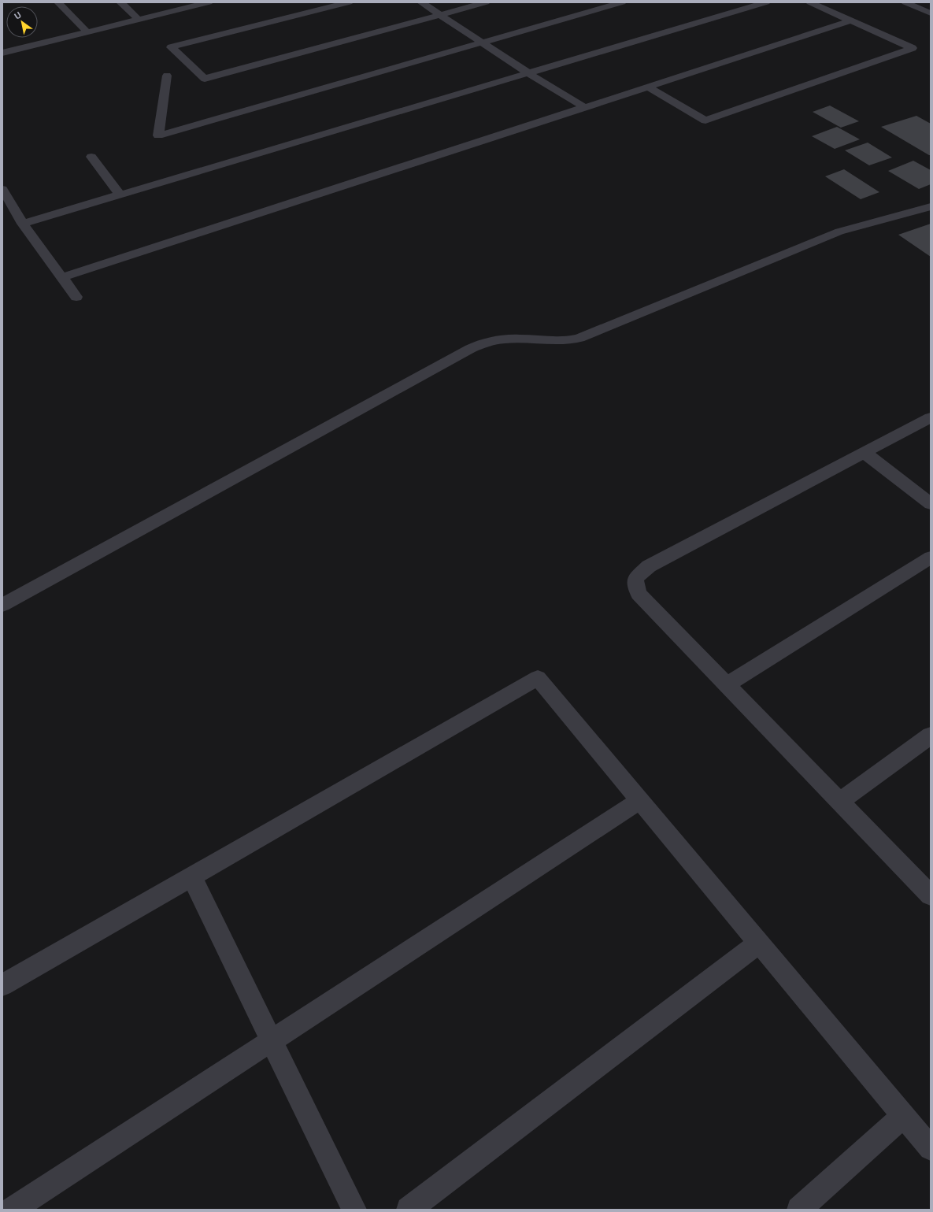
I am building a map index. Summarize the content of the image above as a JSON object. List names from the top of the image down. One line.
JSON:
{"north":"top left"}
